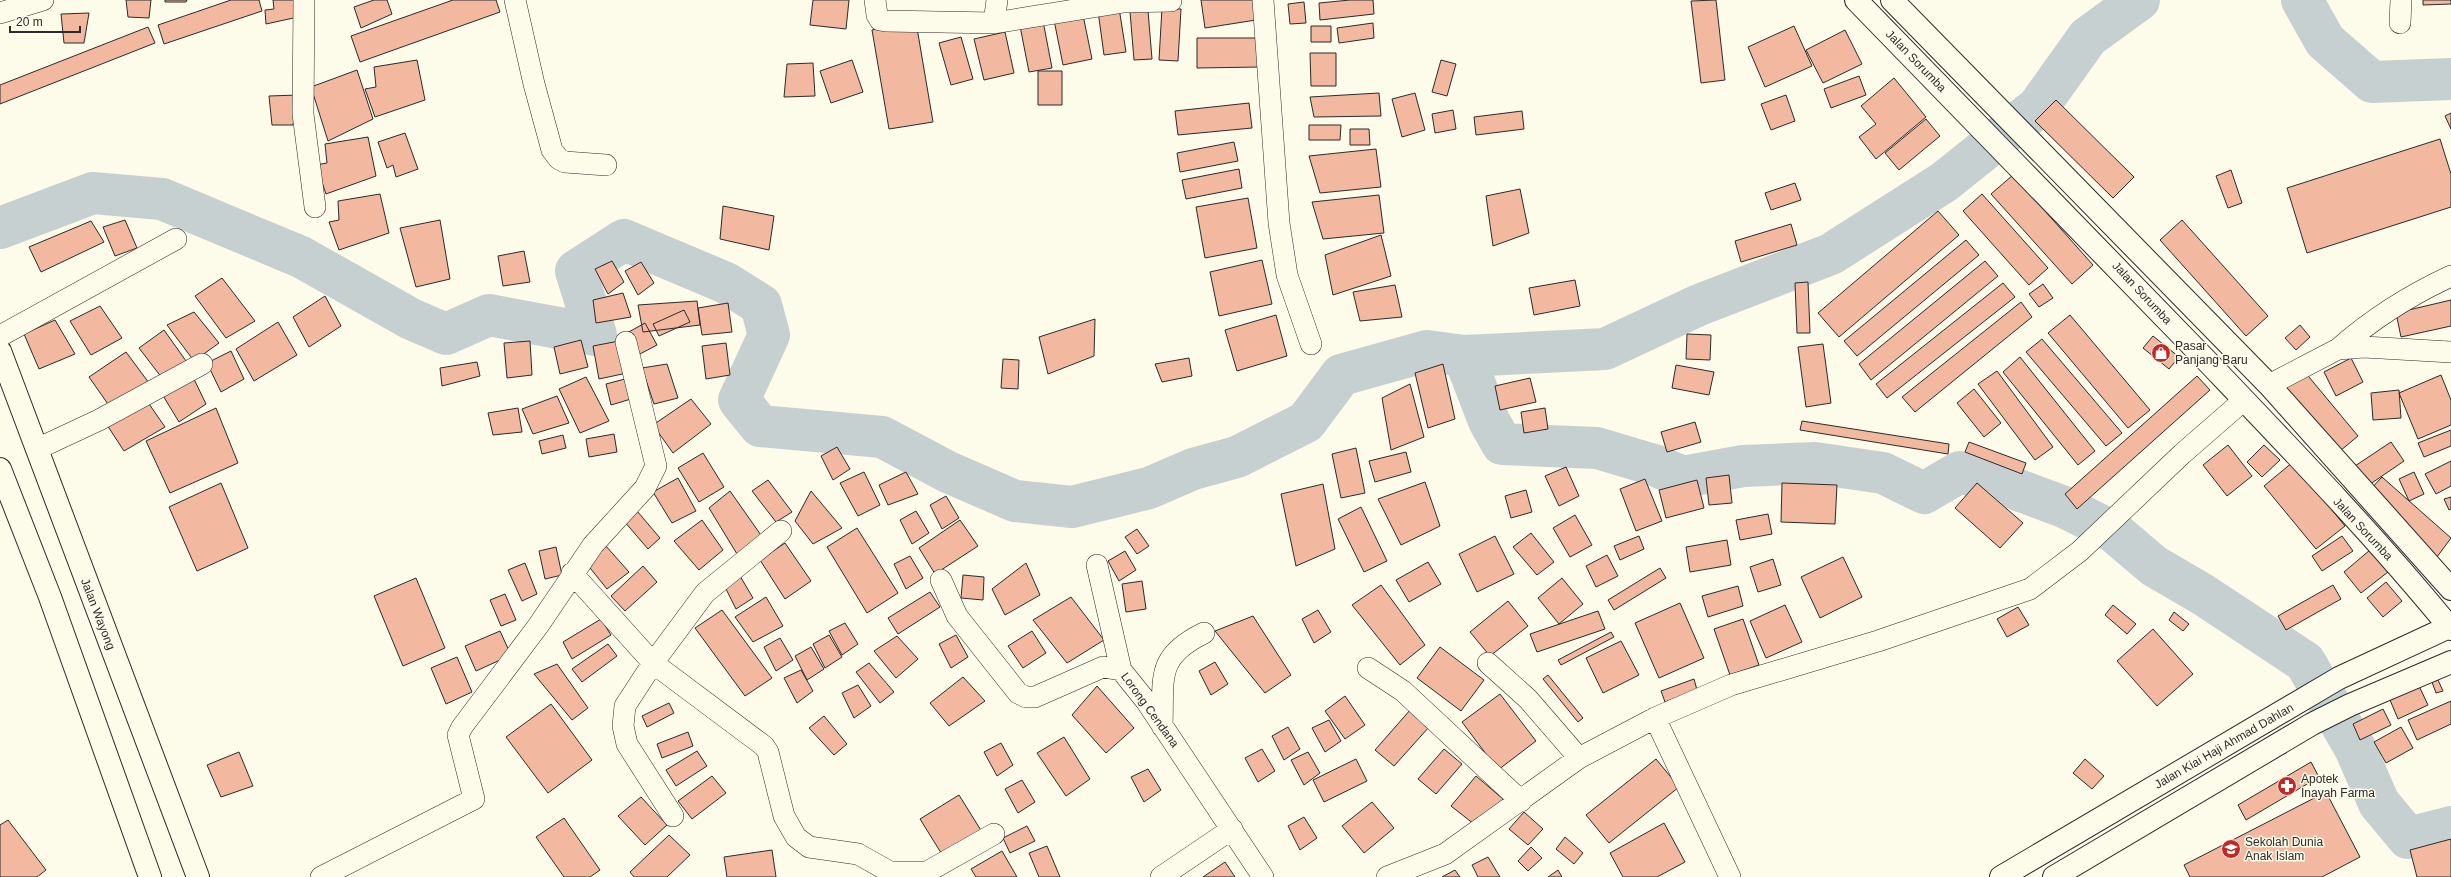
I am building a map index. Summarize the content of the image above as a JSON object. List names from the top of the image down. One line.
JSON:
{"streets":{"main road":["Jalan Sorumba","Jalan Wayong","Jalan Kiai Haji Ahmad Dahlan"],"street":["Lorong Cendana"]},"crossings":[["Jalan Sorumba","Jalan Kiai Haji Ahmad Dahlan"]],"places":{"shop":["Pasar Panjang Baru"],"pharmacy":["Apotek Inayah Farma"],"school or university":["Sekolah Dunia Anak Islam"]},"scale_bar":"20 m"}
